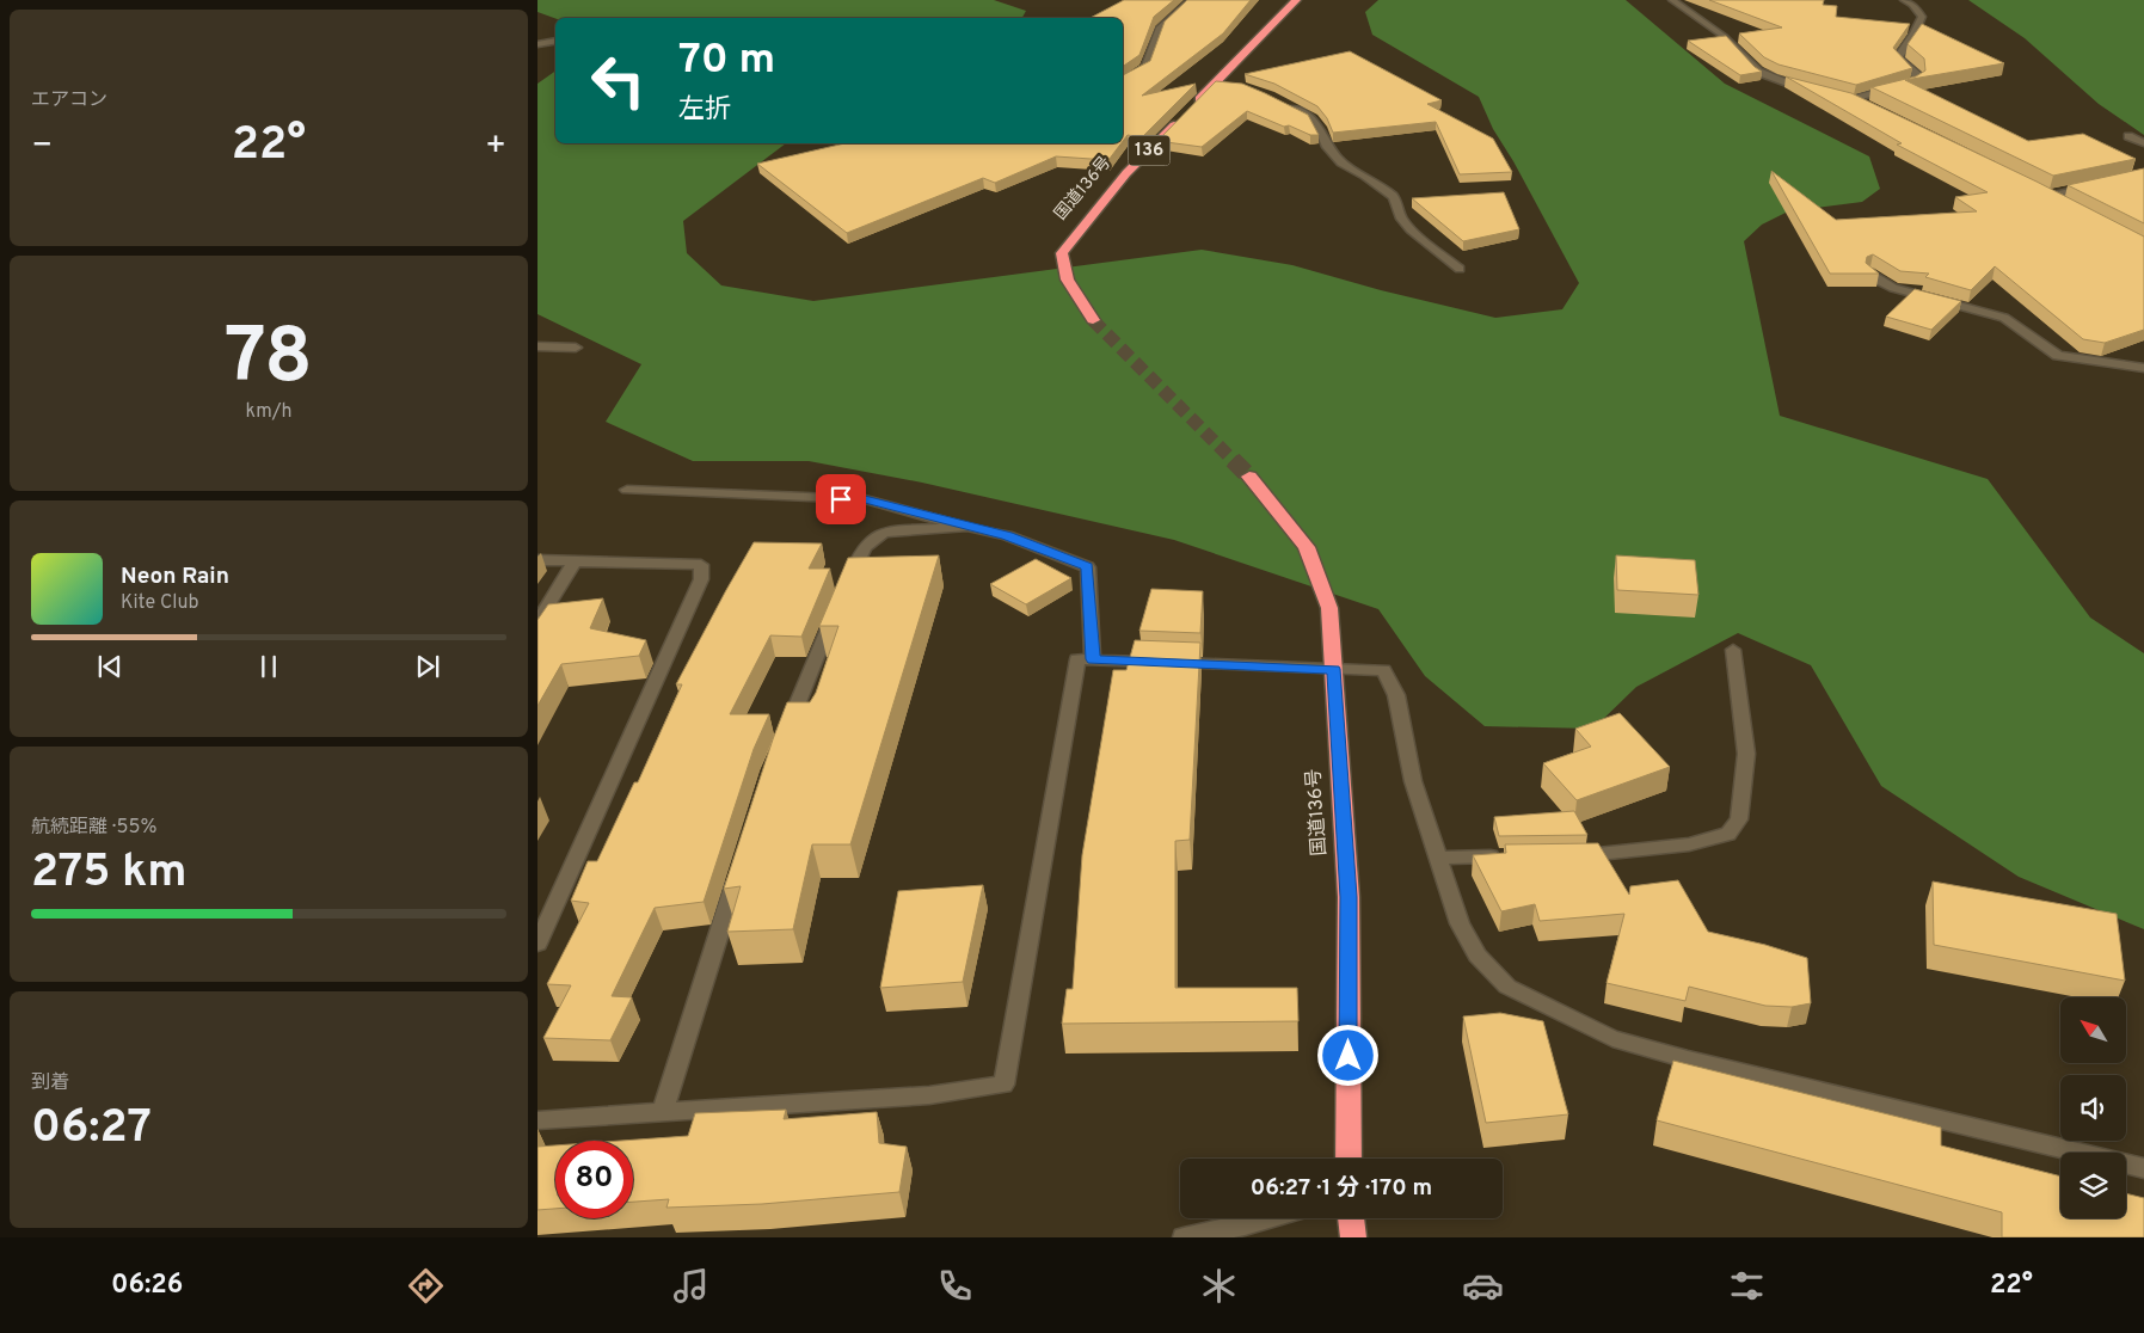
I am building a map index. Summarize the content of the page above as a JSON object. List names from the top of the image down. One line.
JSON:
{"streets":{"highway":["136","国道136号"]},"north":"top left","page":{"tile":["エアコン",["78","km/h"],["航続距離 · 55%","275 km"],["到着","06:27"]],"turn":["70 m","左折"],"heat":["−","22°","+"],"song":["Neon Rain","Kite Club"],"limit":"80","trip":"06:27 · 1 分 · 170 m","tabs":["06:26","22°"]}}
